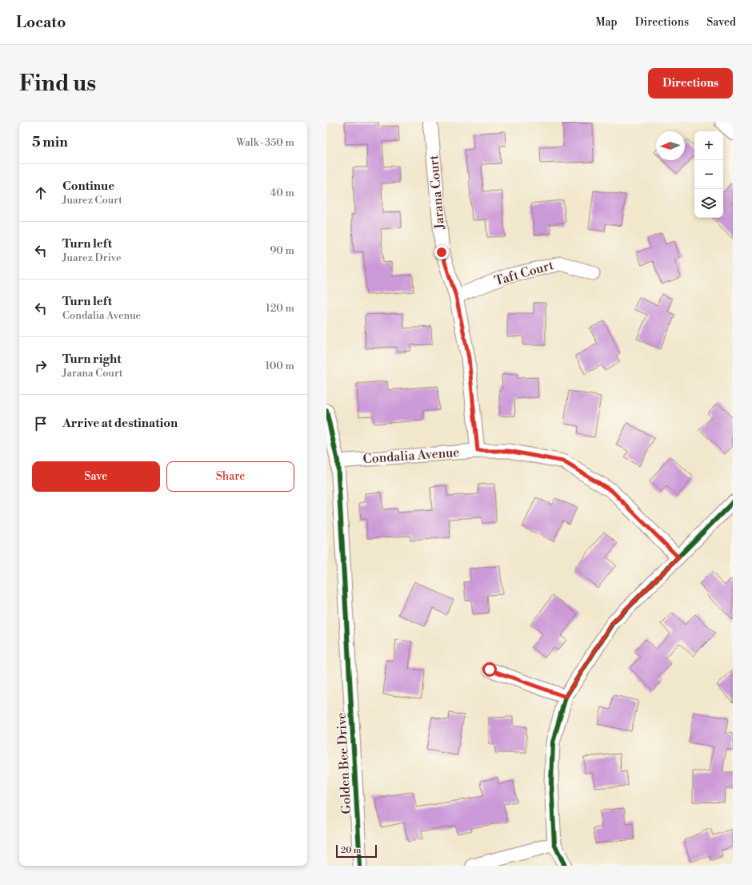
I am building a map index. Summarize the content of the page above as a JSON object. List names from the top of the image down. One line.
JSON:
{"streets":{"street":["Jarana Court","Taft Court","Condalia Avenue","Golden Bee Drive"]},"crossings":[["Jarana Court","Taft Court"],["Jarana Court","Condalia Avenue"],["Condalia Avenue","Golden Bee Drive"]],"scale_bar":"20 m","north":"left","page":{"header":"Locato","nav":["Map","Directions","Saved"],"buttons":["Directions",["Save","Share"]],"title":"Find us","heading":["5 min","Walk · 350 m"],"map_buttons":["+","−"],"list":[["Continue","Juarez Court","40 m"],["Turn left","Juarez Drive","90 m"],["Turn left","Condalia Avenue","120 m"],["Turn right","Jarana Court","100 m"],"Arrive at destination"],"scale":"20 m"}}
